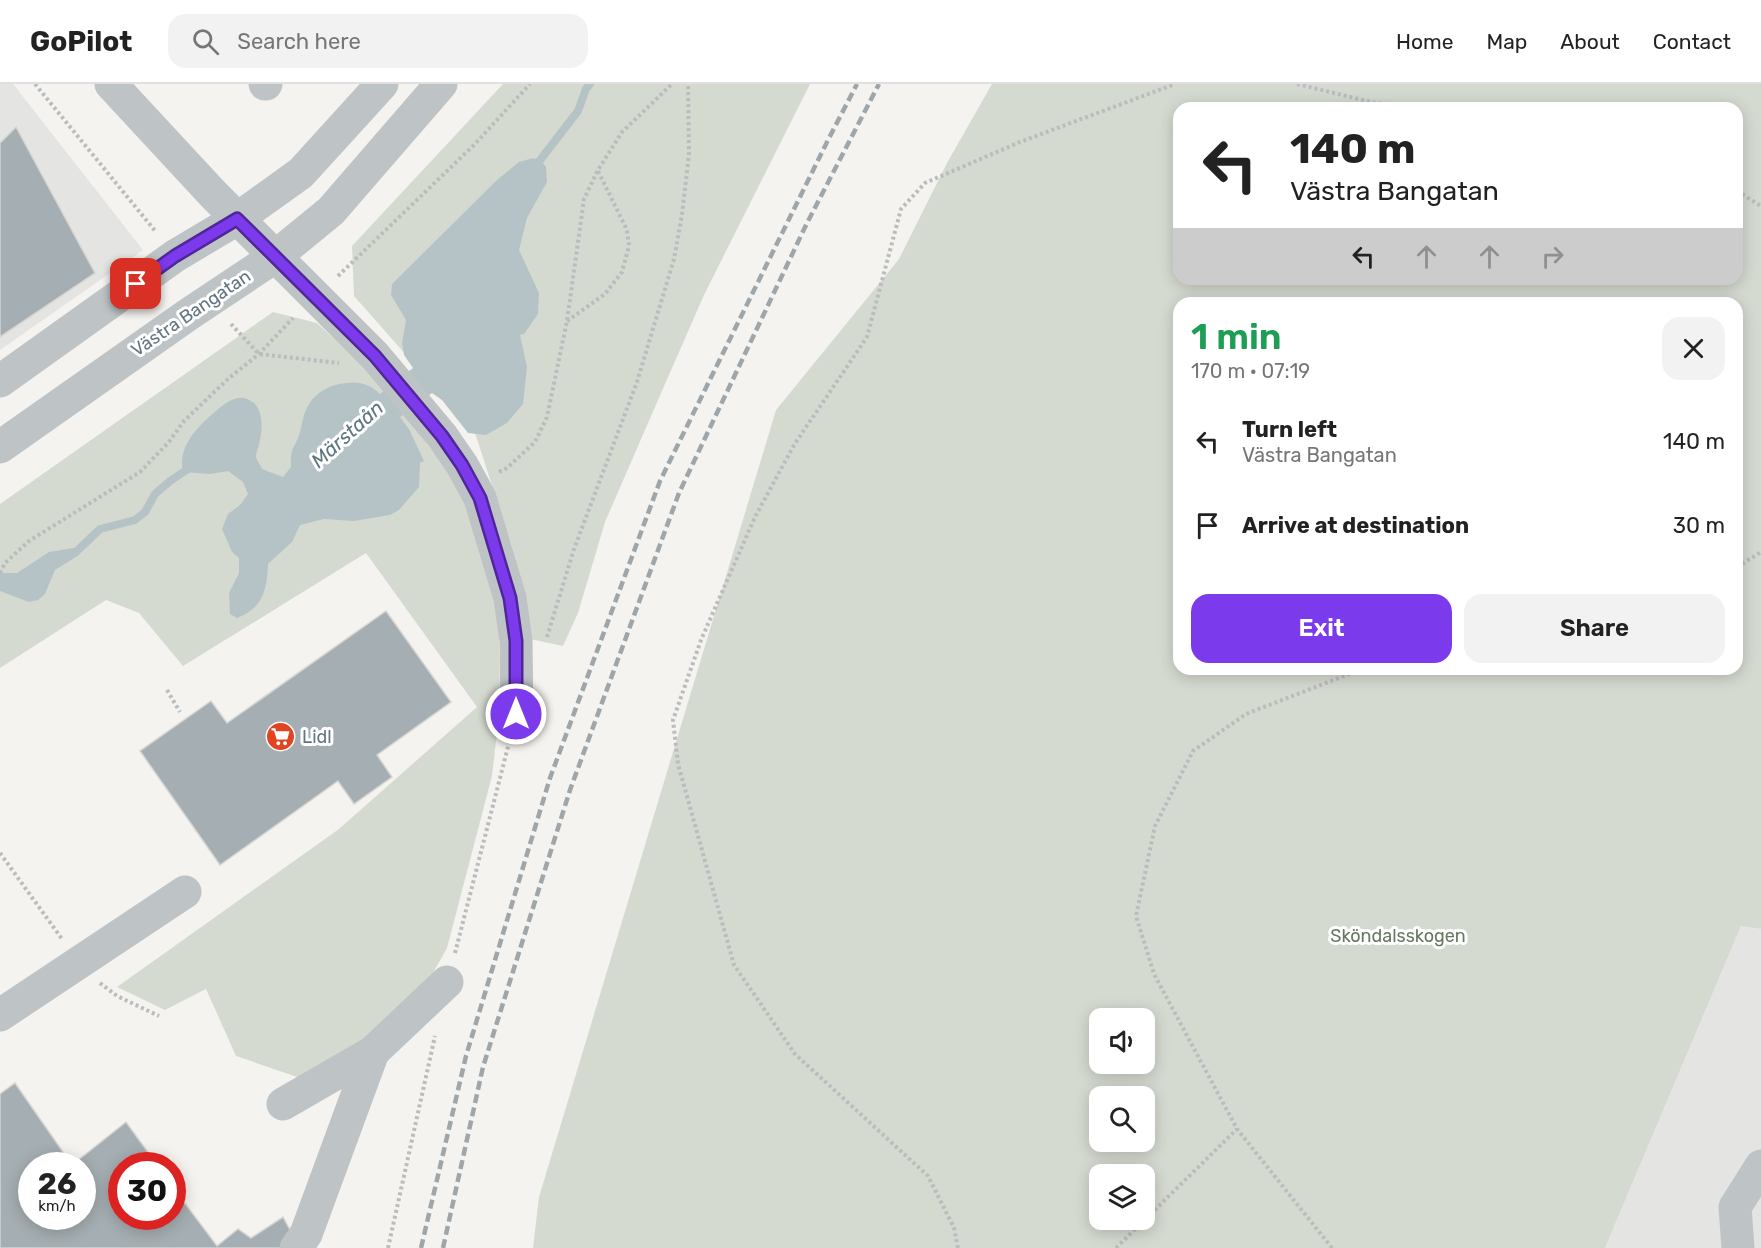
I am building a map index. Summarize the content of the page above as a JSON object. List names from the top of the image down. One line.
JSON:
{"streets":{"street":["Västra Bangatan"]},"water":["Märstaån"],"parks":["Sköndalsskogen"],"places":{"supermarket":["Lidl"]},"page":{"header":"GoPilot","search":"Search here","nav":["Home","Map","About","Contact"],"turn":["140 m","Västra Bangatan"],"heading":["1 min","170 m · 07:19"],"list":[{"name":"Turn left","note":"Västra Bangatan","value":"140 m"},{"name":"Arrive at destination","value":"30 m"}],"buttons":["Exit","Share"],"speed":"26 km/h","limit":"30"}}
